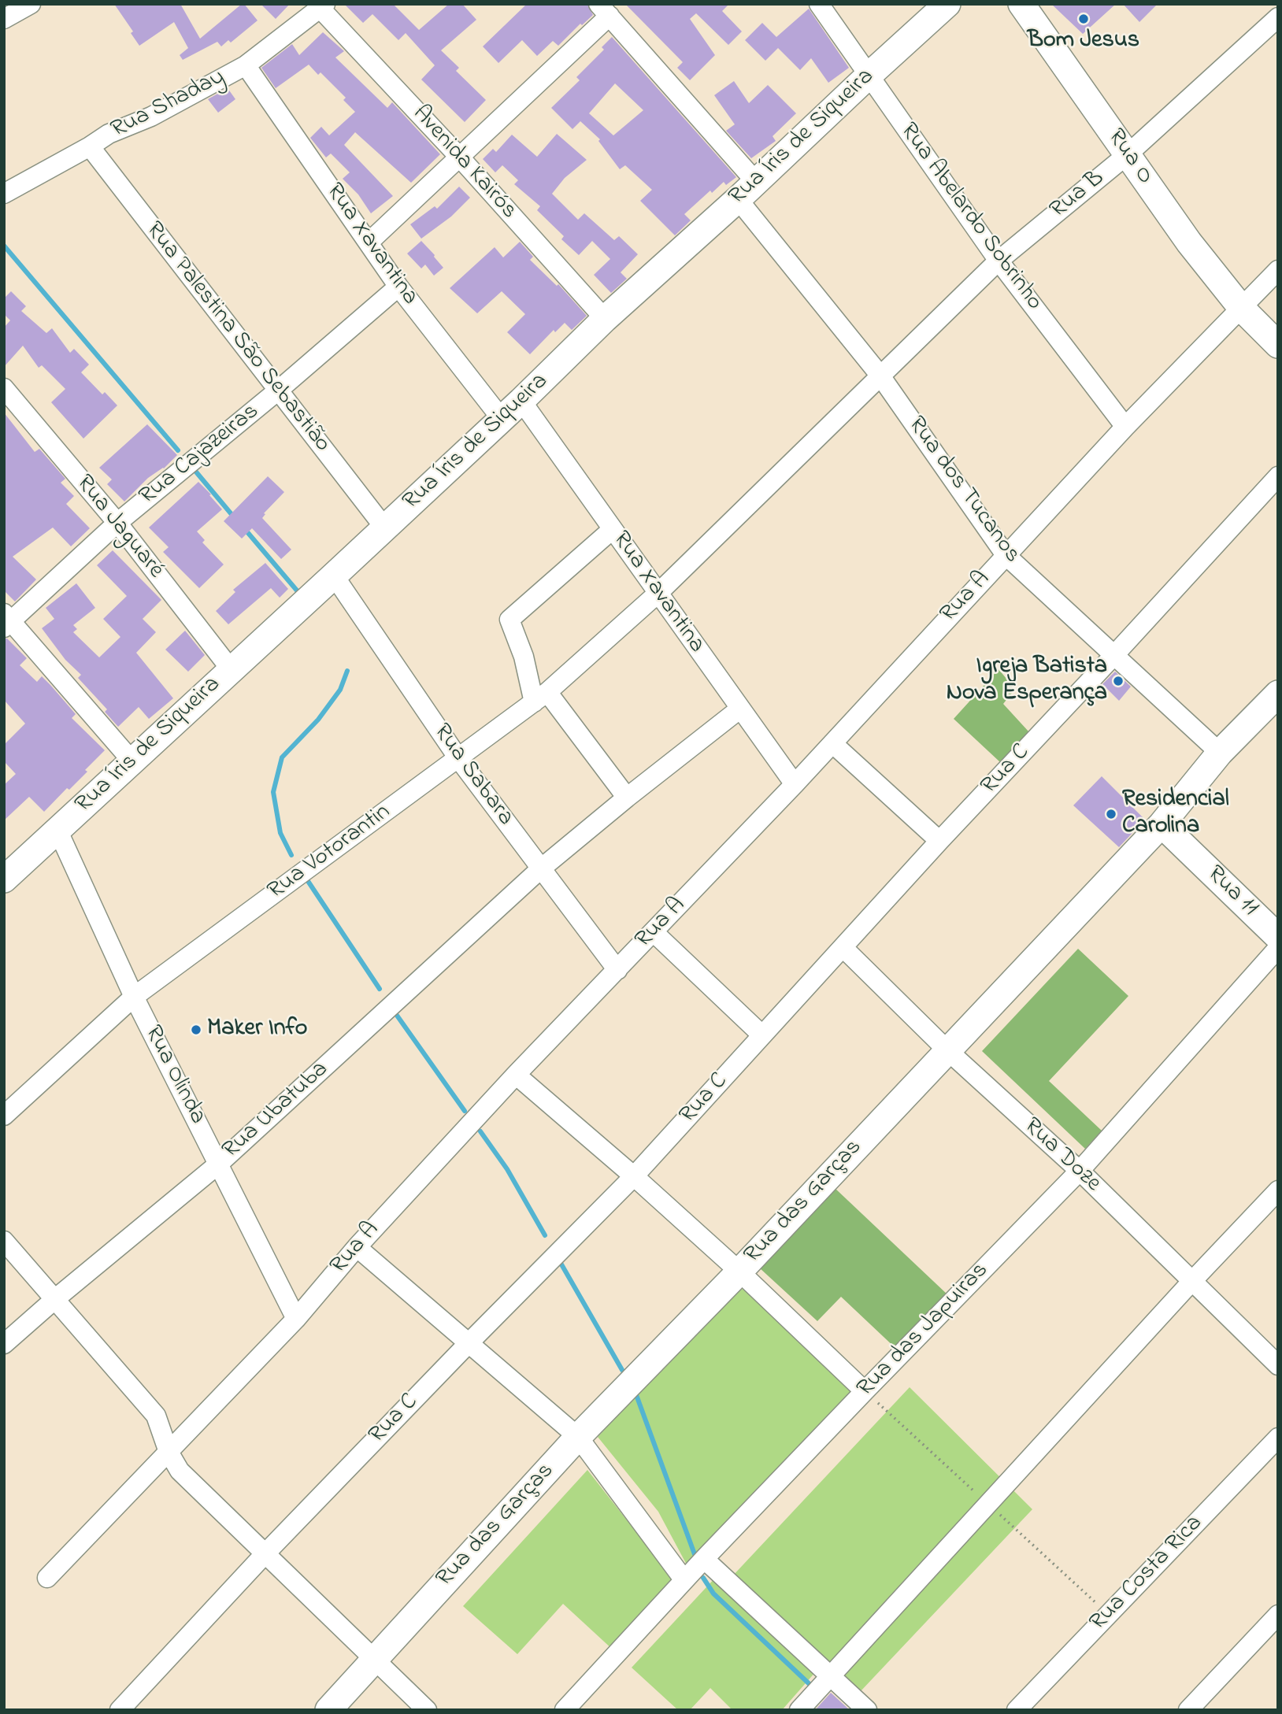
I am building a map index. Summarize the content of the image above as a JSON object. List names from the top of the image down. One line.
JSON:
{"streets":{"street":["Rua Shaday","Rua Íris de Siqueira","Rua O","Avenida Kairós","Rua B","Rua Abelardo Sobrinho","Rua Xavantina","Rua Palestina São Sebastião","Rua Cajazeiras","Rua dos Tucanos","Rua Jaguaré","Rua A","Rua C","Rua Sabara","Rua Votorantin","Rua 11","Rua Olinda","Rua Ubatuba","Rua Doze","Rua das Garças","Rua das Japuiras","Rua Costa Rica"]},"crossings":[["Rua Shaday","Avenida Kairós"],["Rua Shaday","Rua Xavantina"],["Rua Shaday","Rua Palestina São Sebastião"],["Rua Íris de Siqueira","Avenida Kairós"],["Rua Íris de Siqueira","Rua Abelardo Sobrinho"],["Rua Íris de Siqueira","Rua Xavantina"],["Rua Íris de Siqueira","Rua Palestina São Sebastião"],["Rua Íris de Siqueira","Rua dos Tucanos"],["Rua Íris de Siqueira","Rua Jaguaré"],["Rua Íris de Siqueira","Rua Sabara"],["Rua Íris de Siqueira","Rua Olinda"],["Rua O","Rua B"],["Rua O","Rua A"],["Rua B","Rua Abelardo Sobrinho"],["Rua B","Rua dos Tucanos"],["Rua Abelardo Sobrinho","Rua A"],["Rua Xavantina","Rua Cajazeiras"],["Rua Xavantina","Rua A"],["Rua Xavantina","Rua Votorantin"],["Rua Xavantina","Rua Ubatuba"],["Rua Palestina São Sebastião","Rua Cajazeiras"],["Rua Cajazeiras","Rua Jaguaré"],["Rua dos Tucanos","Rua A"],["Rua dos Tucanos","Rua C"],["Rua dos Tucanos","Rua das Garças"],["Rua A","Rua Sabara"],["Rua A","Rua Olinda"],["Rua C","Rua Doze"],["Rua Sabara","Rua Votorantin"],["Rua Sabara","Rua Ubatuba"],["Rua Votorantin","Rua Olinda"],["Rua 11","Rua das Garças"],["Rua Olinda","Rua Ubatuba"],["Rua Doze","Rua das Garças"],["Rua Doze","Rua das Japuiras"]],"places":["Bom Jesus","Igreja Batista Nova Esperança","Residencial Carolina","Maker Info"]}
